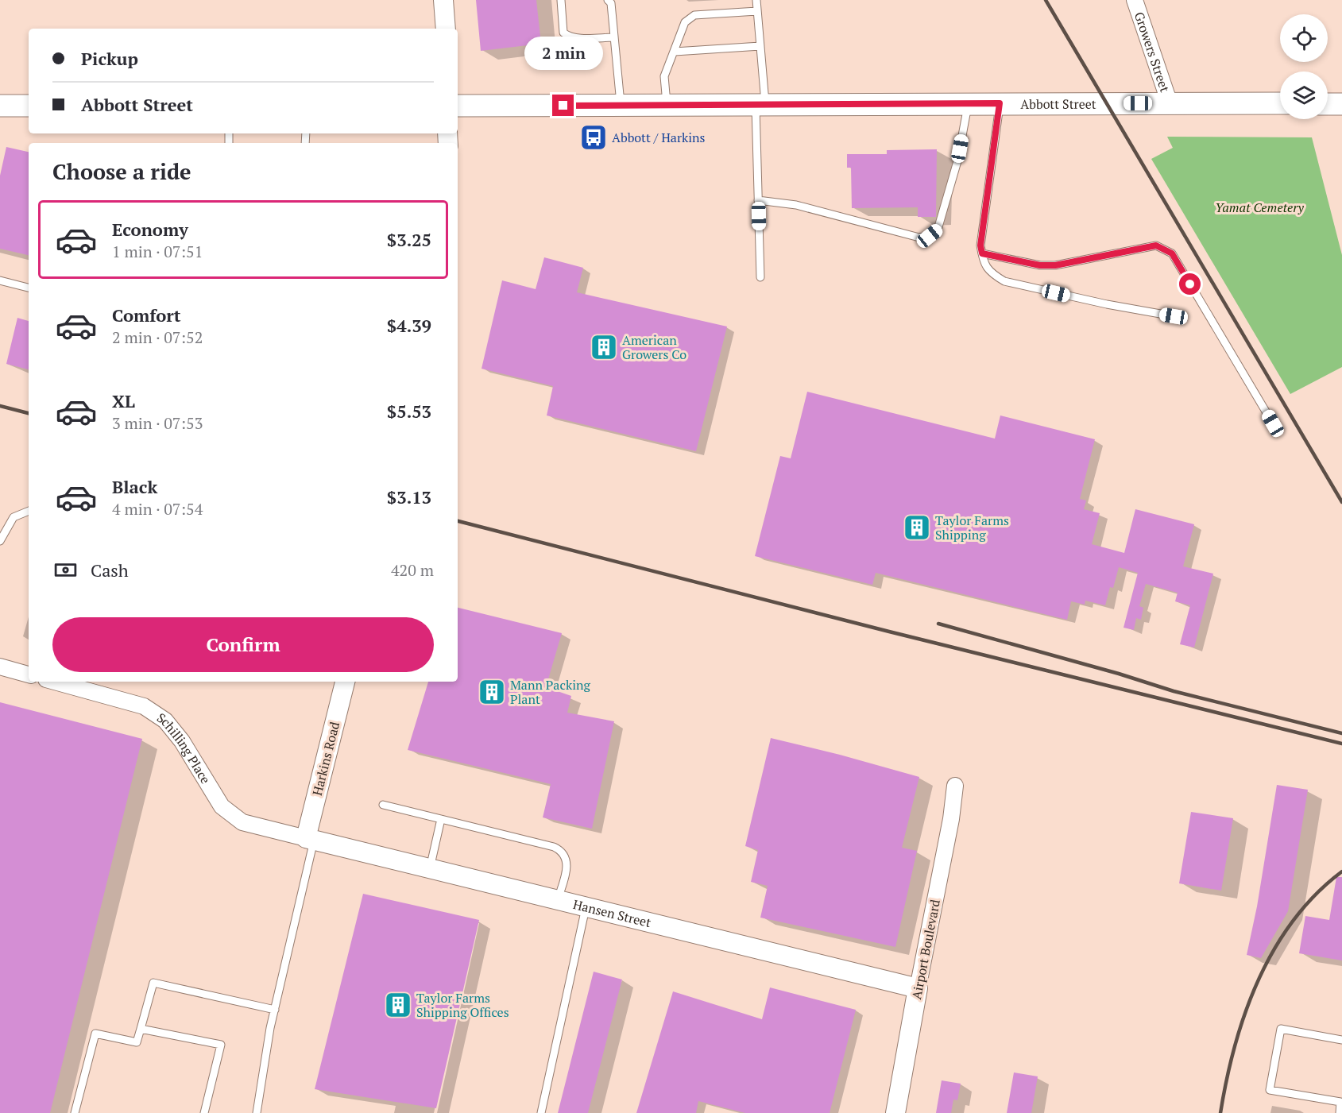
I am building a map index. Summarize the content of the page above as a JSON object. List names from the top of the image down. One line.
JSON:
{"streets":{"main road":["Abbott Street"],"street":["Growers Street","Schilling Place","Harkins Road","Hansen Street","Airport Boulevard"]},"crossings":[["Growers Street","Abbott Street"],["Schilling Place","Harkins Road"],["Schilling Place","Hansen Street"],["Harkins Road","Hansen Street"],["Hansen Street","Airport Boulevard"]],"parks":["Yamat Cemetery"],"places":{"bus stop":["Abbott / Harkins"],"building":["American Growers Co","Taylor Farms Shipping","Mann Packing Plant","Taylor Farms Shipping Offices"]},"page":{"banner":["Pickup","Abbott Street"],"bubble":"2 min","heading":"Choose a ride","list":[{"name":"Economy","note":"1 min · 07:51","value":"$3.25"},{"name":"Comfort","note":"2 min · 07:52","value":"$4.39"},{"name":"XL","note":"3 min · 07:53","value":"$5.53"},{"name":"Black","note":"4 min · 07:54","value":"$3.13"}],"pay":["Cash","420 m"],"buttons":"Confirm"}}
